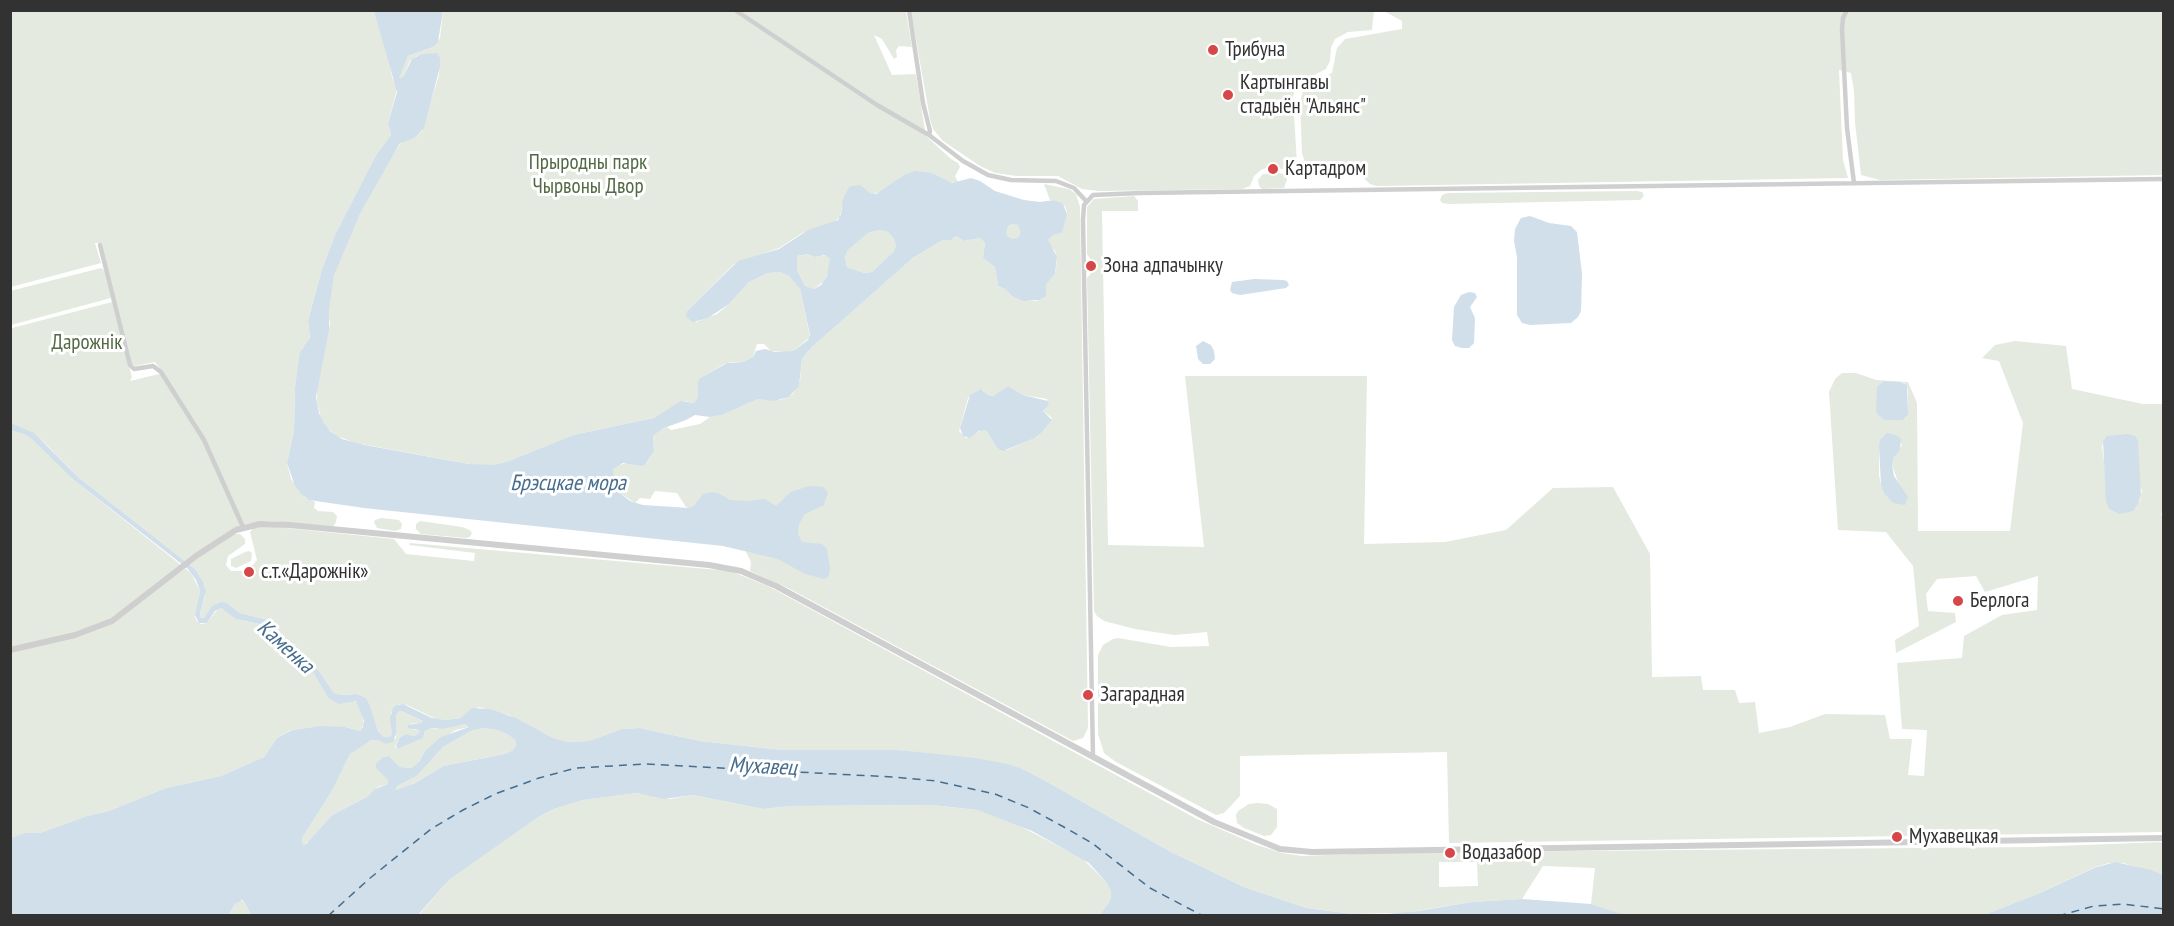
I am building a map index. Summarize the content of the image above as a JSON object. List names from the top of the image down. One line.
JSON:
{"water":["Брэсцкае мора","Каменка","Мухавец"],"parks":["Прыродны парк Чырвоны Двор","Дарожнік"],"places":["Трибуна","Картынгавы стадыён \"Альянс\"","Картадром","Зона адпачынку","с.т.«Дарожнік»","Берлога","Загарадная","Мухавецкая","Водазабор"]}
